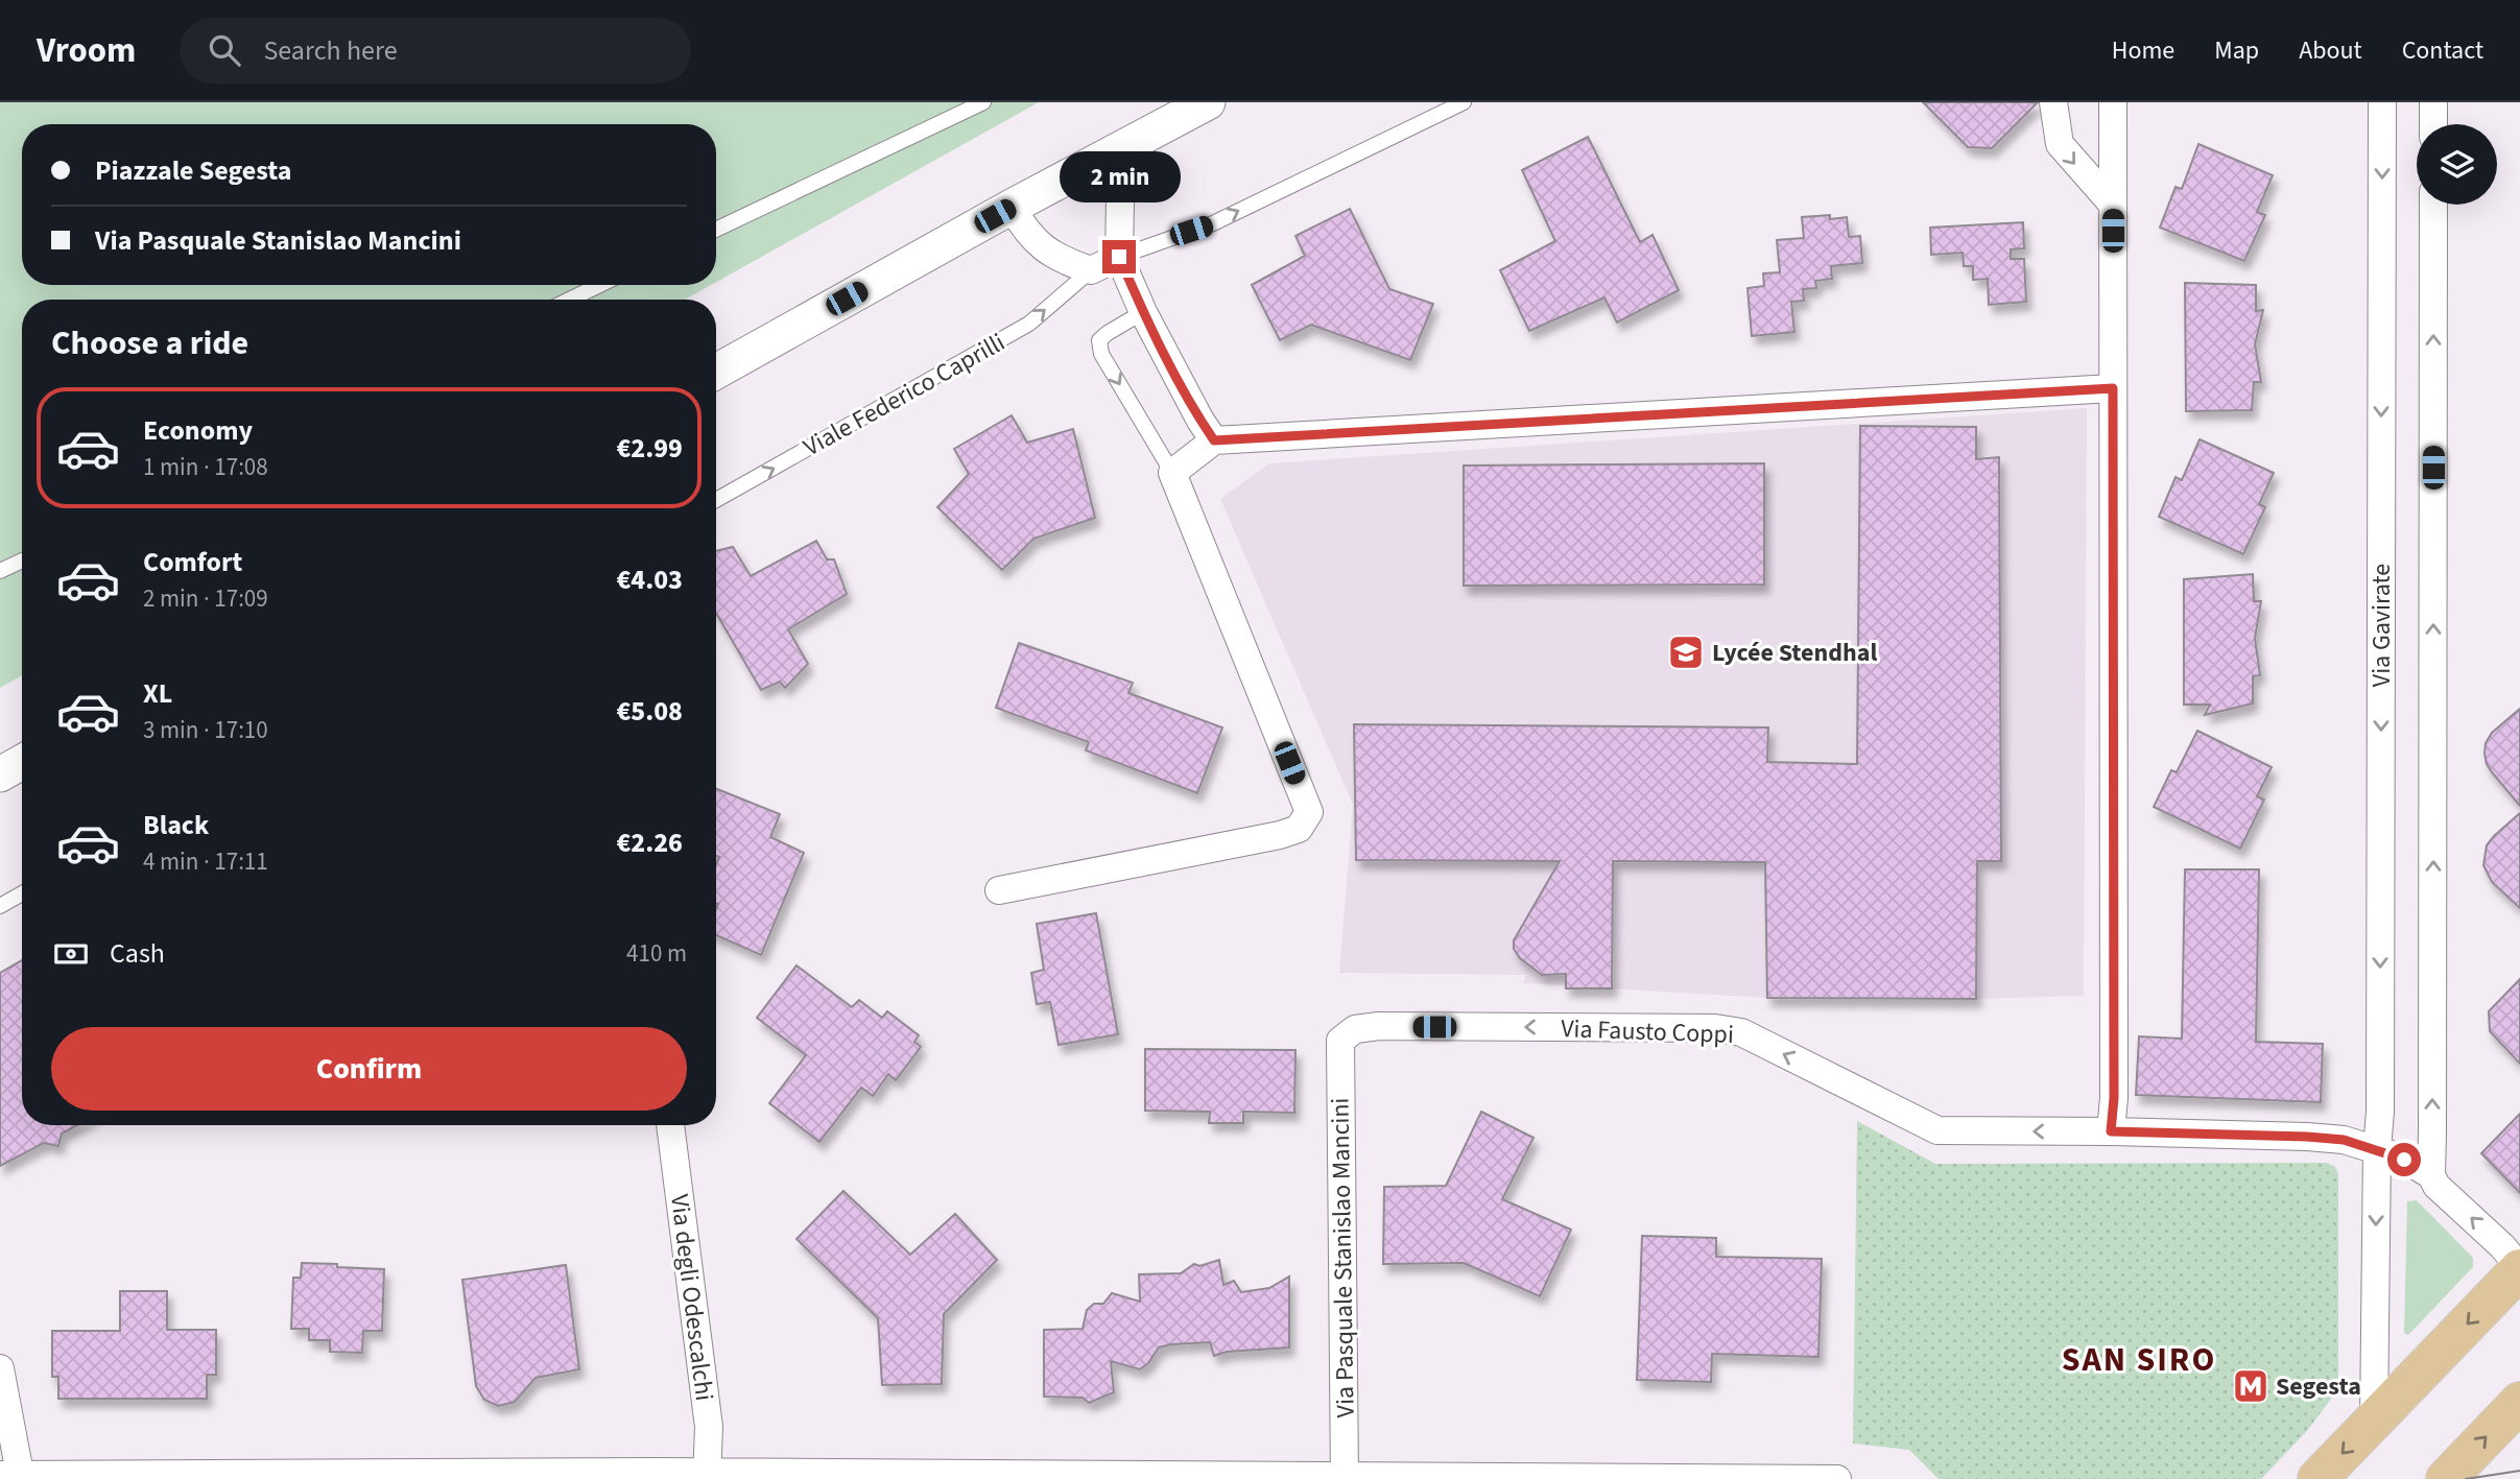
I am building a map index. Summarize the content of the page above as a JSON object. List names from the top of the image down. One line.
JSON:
{"streets":{"street":["Via Gavirate","Via Fausto Coppi","Via Pasquale Stanislao Mancini","Via degli Odescalchi"],"lane":["Viale Federico Caprilli"]},"crossings":[["Via Gavirate","Via Fausto Coppi"],["Via Fausto Coppi","Via Pasquale Stanislao Mancini"]],"one_way":["Viale Federico Caprilli","Via Fausto Coppi"],"districts":["SAN SIRO"],"places":{"school or university":["Lycée Stendhal"],"metro station":["Segesta"]},"page":{"header":"Vroom","search":"Search here","nav":["Home","Map","About","Contact"],"banner":["Piazzale Segesta","Via Pasquale Stanislao Mancini"],"bubble":"2 min","heading":"Choose a ride","list":[{"name":"Economy","note":"1 min · 17:08","value":"€2.99"},{"name":"Comfort","note":"2 min · 17:09","value":"€4.03"},{"name":"XL","note":"3 min · 17:10","value":"€5.08"},{"name":"Black","note":"4 min · 17:11","value":"€2.26"}],"pay":["Cash","410 m"],"buttons":"Confirm"}}
